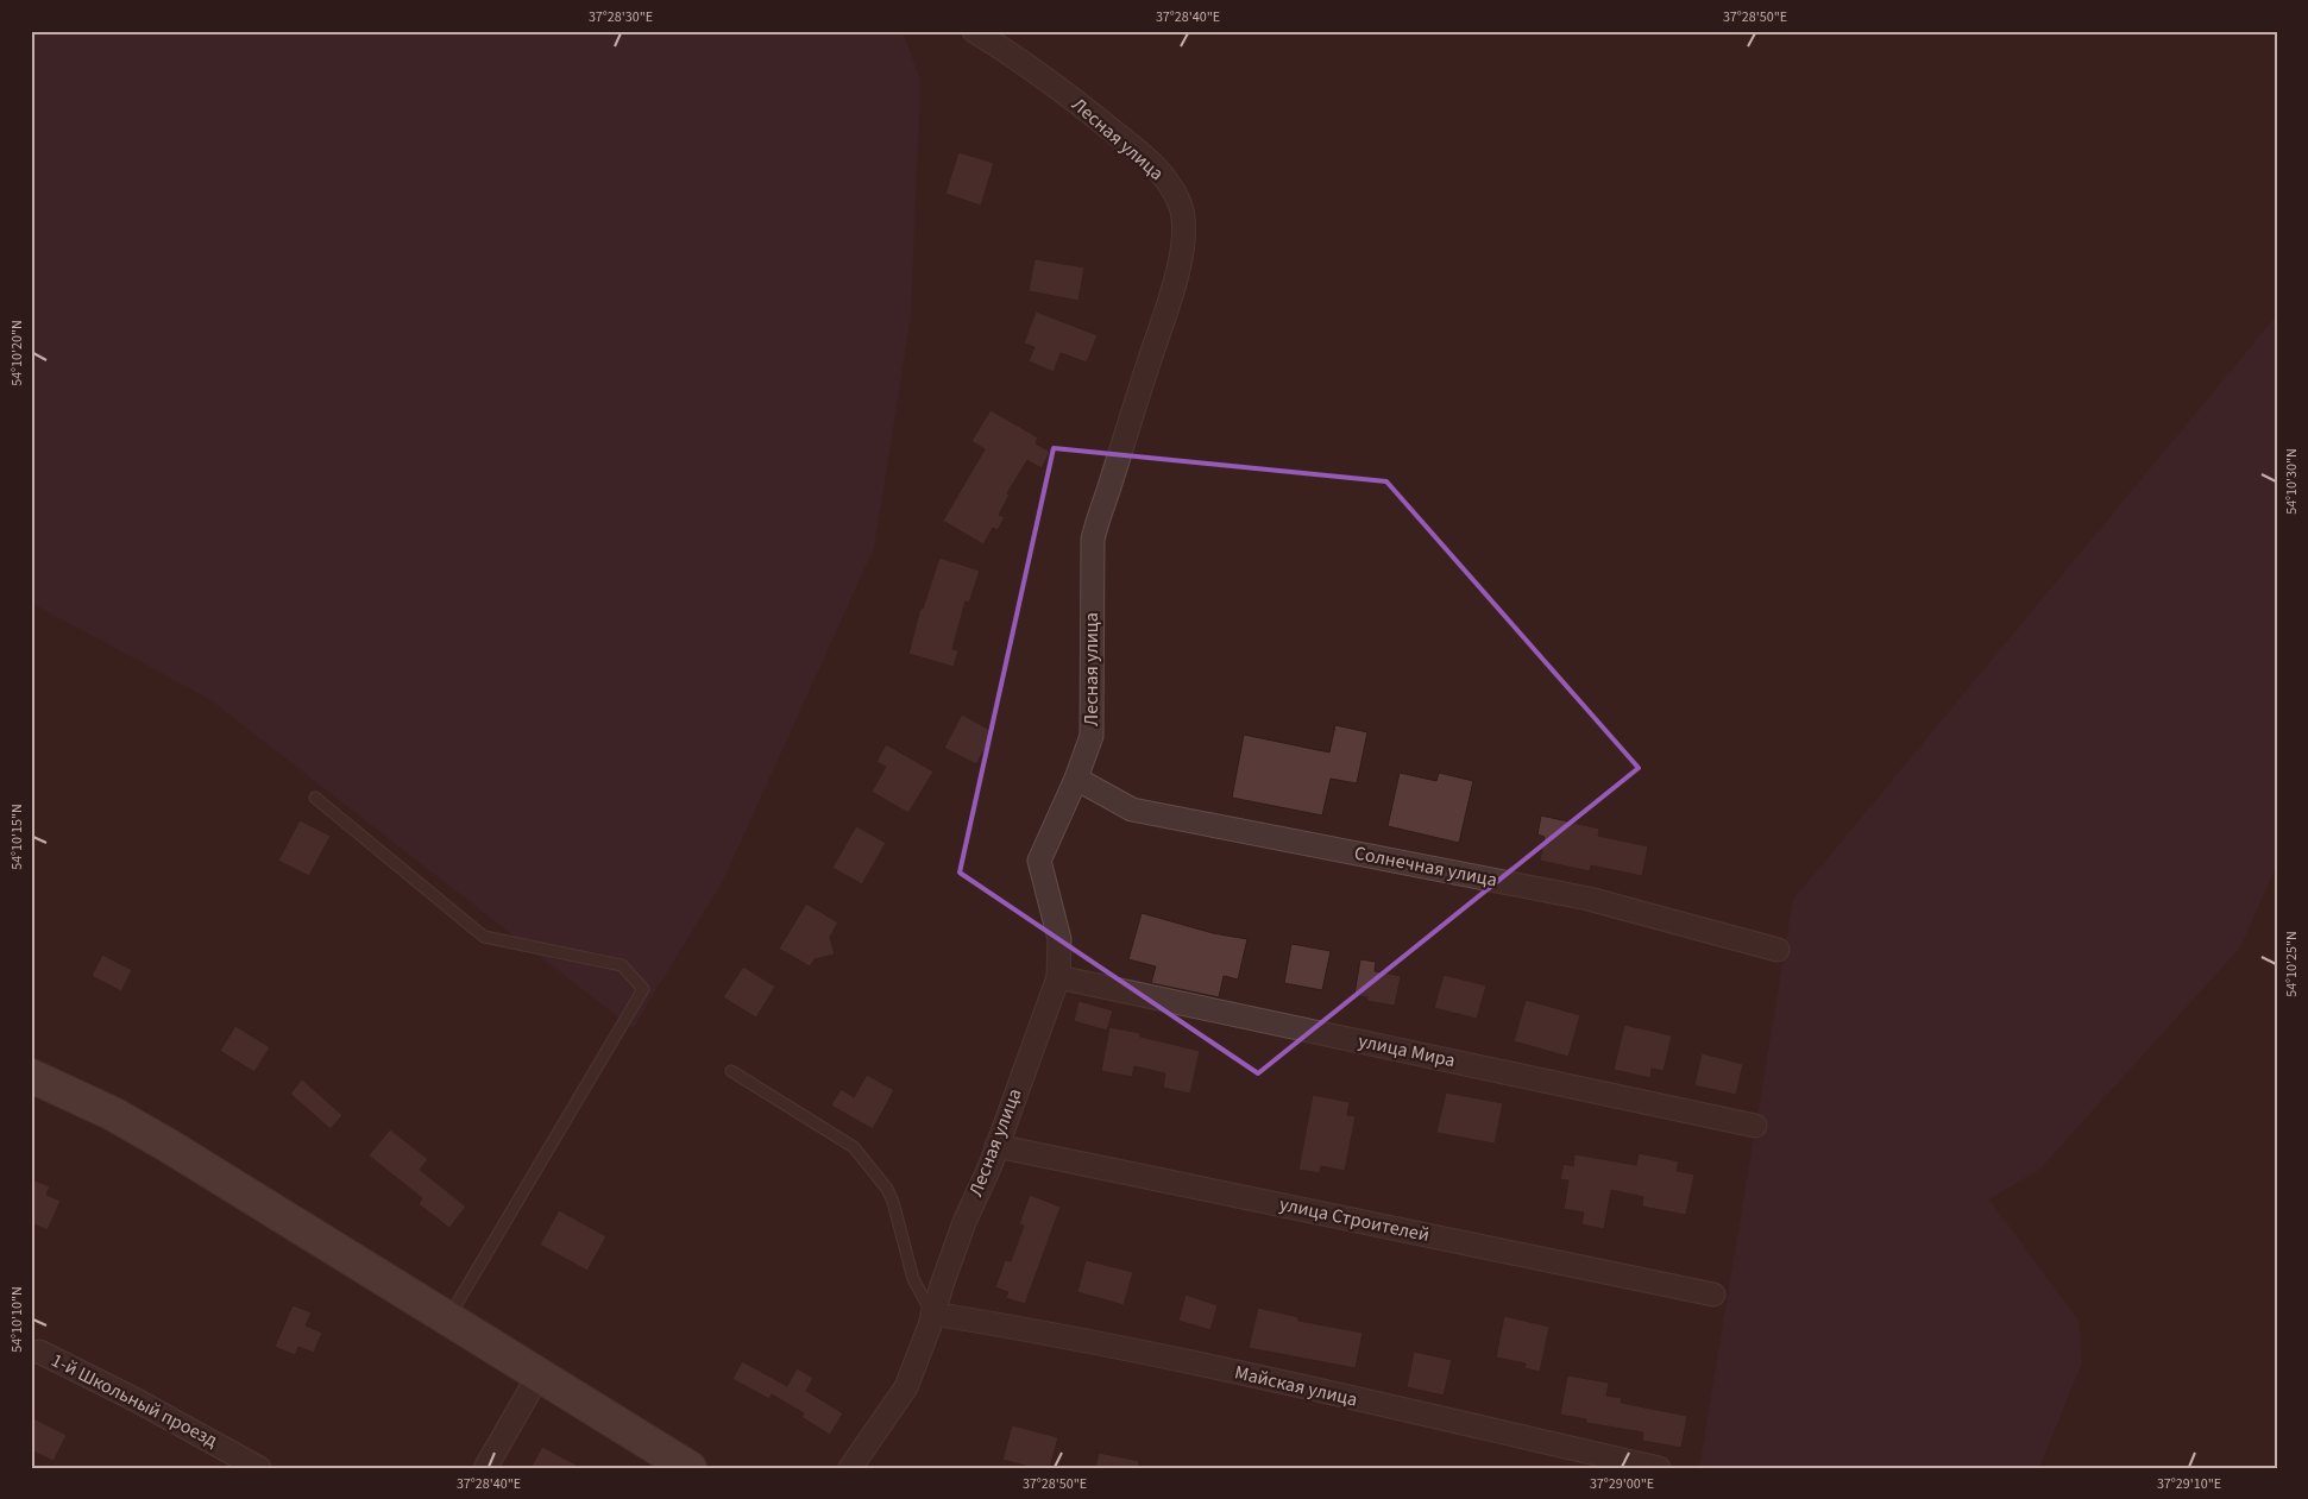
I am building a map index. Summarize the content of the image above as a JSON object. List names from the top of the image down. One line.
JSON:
{"streets":{"street":["Лесная улица","Солнечная улица","улица Мира","улица Строителей","Майская улица","1-й Школьный проезд"]},"crossings":[["Лесная улица","Солнечная улица"],["Лесная улица","улица Мира"],["Лесная улица","улица Строителей"],["Лесная улица","Майская улица"]],"coordinates":["37°28'30\"E","37°28'40\"E","37°28'50\"E","54°10'20\"N","54°10'30\"N","54°10'15\"N","54°10'25\"N","54°10'10\"N","37°29'00\"E","37°29'10\"E"]}
